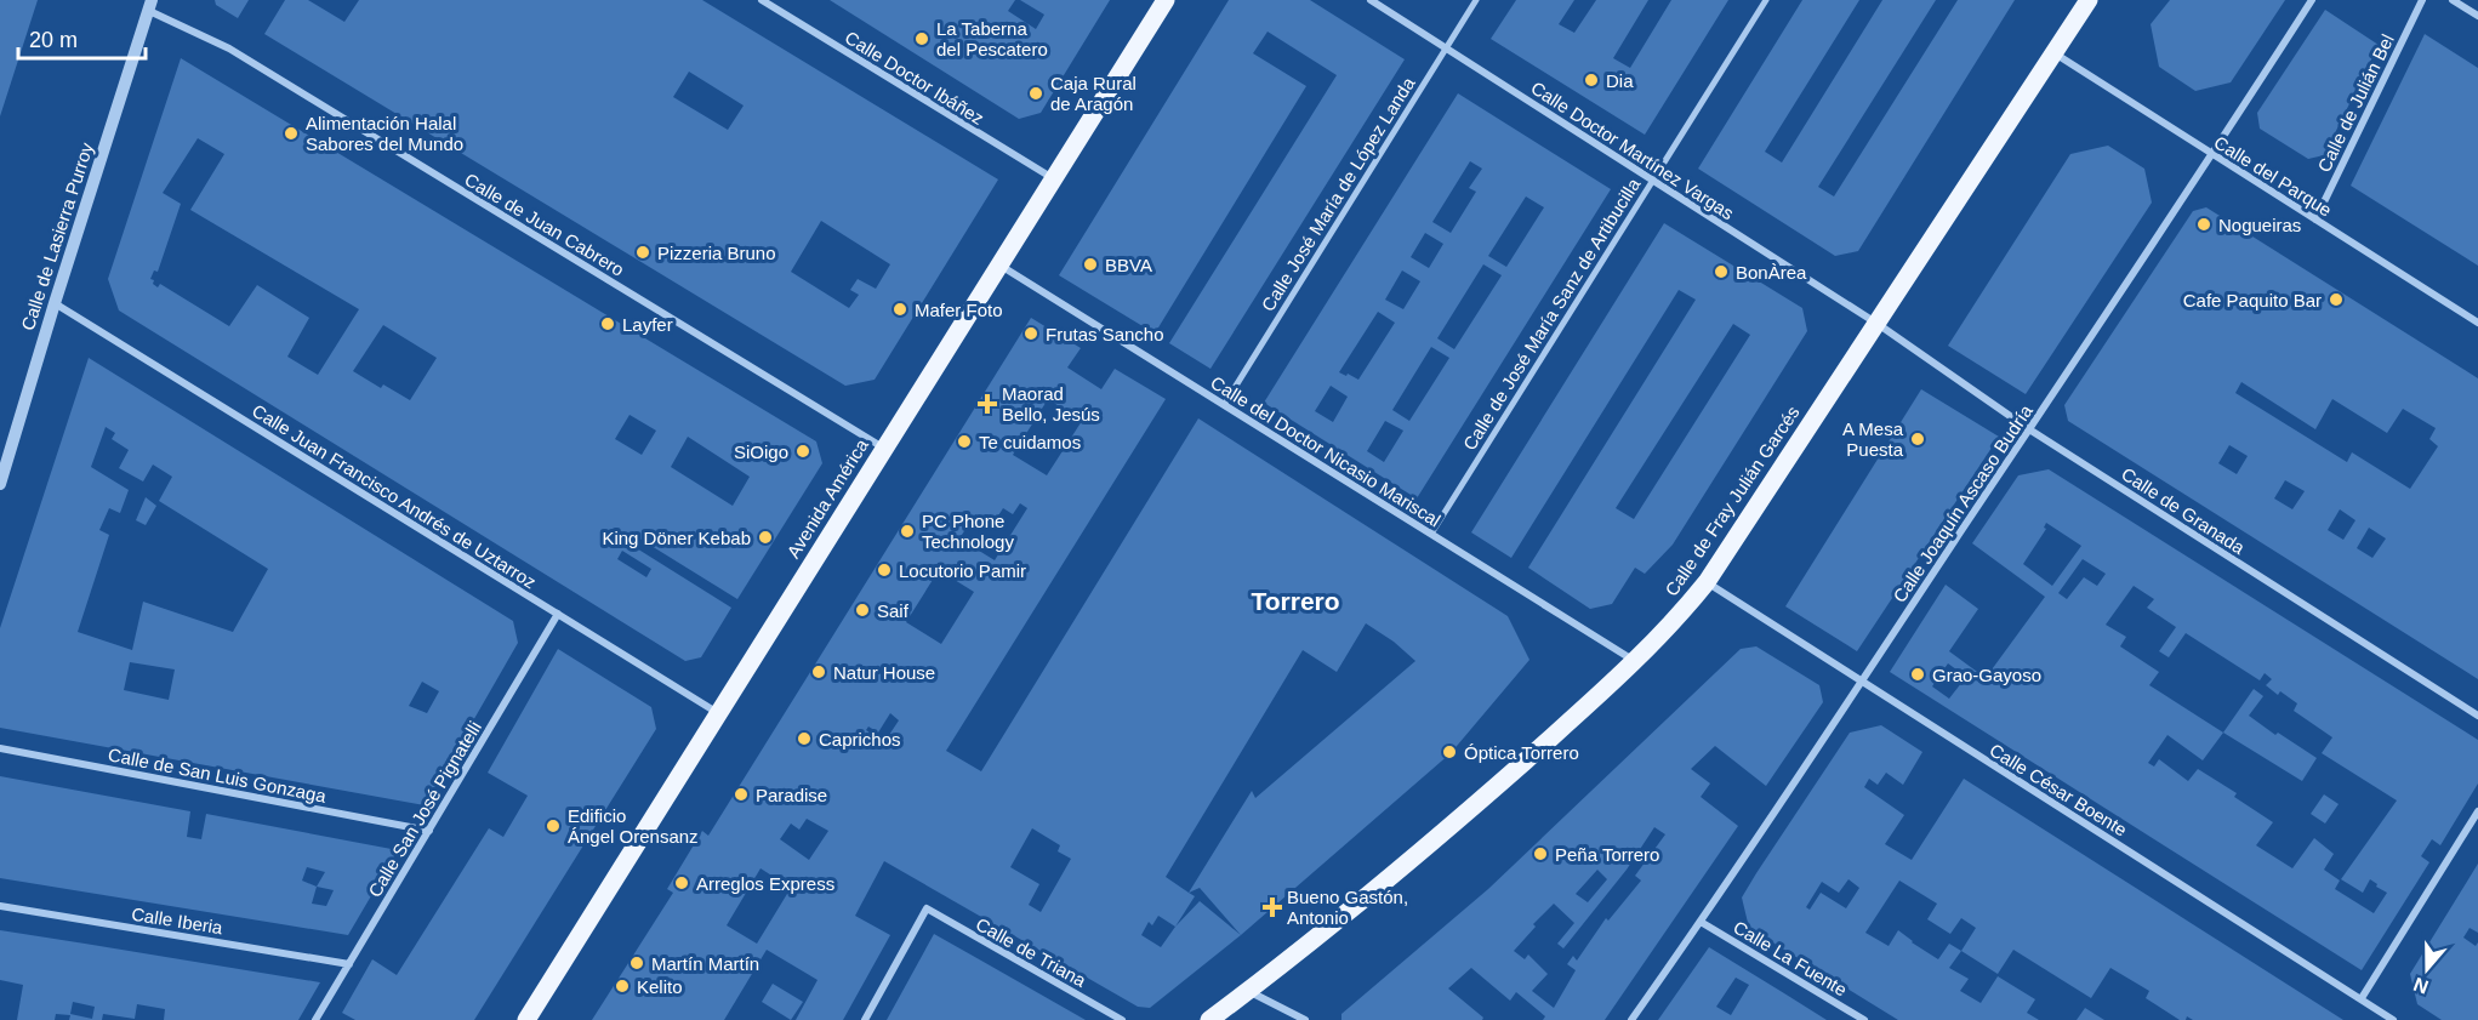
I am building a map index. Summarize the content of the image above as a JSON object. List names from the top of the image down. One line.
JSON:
{"streets":{"main road":["Avenida América","Calle de Fray Julián Garcés"],"street":["Calle Doctor Ibáñez","Calle de Julián Bel","Calle Doctor Martínez Vargas","Calle del Parque","Calle José María de López Landa","Calle de Juan Cabrero","Calle de Lasierra Purroy","Calle de José María Sanz de Artibucilla","Calle del Doctor Nicasio Mariscal","Calle Juan Francisco Andrés de Uztarroz","Calle Joaquín Ascaso Budría","Calle de Granada","Calle de San Luis Gonzaga","Calle César Boente","Calle San José Pignatelli","Calle Iberia","Calle de Triana","Calle La Fuente"]},"crossings":[["Calle Doctor Ibáñez","Avenida América"],["Calle de Julián Bel","Calle del Parque"],["Calle Doctor Martínez Vargas","Calle José María de López Landa"],["Calle Doctor Martínez Vargas","Calle de José María Sanz de Artibucilla"],["Calle Doctor Martínez Vargas","Calle de Fray Julián Garcés"],["Calle Doctor Martínez Vargas","Calle de Granada"],["Calle del Parque","Calle de Fray Julián Garcés"],["Calle del Parque","Calle Joaquín Ascaso Budría"],["Calle José María de López Landa","Calle del Doctor Nicasio Mariscal"],["Calle de Juan Cabrero","Calle de Lasierra Purroy"],["Calle de Juan Cabrero","Avenida América"],["Calle de Lasierra Purroy","Calle Juan Francisco Andrés de Uztarroz"],["Calle de José María Sanz de Artibucilla","Calle del Doctor Nicasio Mariscal"],["Calle del Doctor Nicasio Mariscal","Avenida América"],["Calle del Doctor Nicasio Mariscal","Calle de Fray Julián Garcés"],["Calle Juan Francisco Andrés de Uztarroz","Avenida América"],["Calle Juan Francisco Andrés de Uztarroz","Calle San José Pignatelli"],["Calle de Fray Julián Garcés","Calle de Granada"],["Calle de Fray Julián Garcés","Calle César Boente"],["Calle Joaquín Ascaso Budría","Calle de Granada"],["Calle Joaquín Ascaso Budría","Calle César Boente"],["Calle Joaquín Ascaso Budría","Calle La Fuente"],["Calle de San Luis Gonzaga","Calle San José Pignatelli"],["Calle San José Pignatelli","Calle Iberia"]],"districts":["Torrero"],"places":{"other":["La Taberna del Pescatero","Dia","Caja Rural de Aragón","Alimentación Halal Sabores del Mundo","Nogueiras","Pizzeria Bruno","BBVA","BonÀrea","Cafe Paquito Bar","Mafer Foto","Layfer","Frutas Sancho","A Mesa Puesta","Te cuidamos","SiOigo","PC Phone Technology","King Döner Kebab","Locutorio Pamir","Saif","Natur House","Grao-Gayoso","Caprichos","Óptica Torrero","Paradise","Edificio Ángel Orensanz","Peña Torrero","Arreglos Express","Martín Martín","Kelito"],"health":["Maorad Bello, Jesús","Bueno Gastón, Antonio"]},"scale_bar":"20 m","north":"bottom"}
